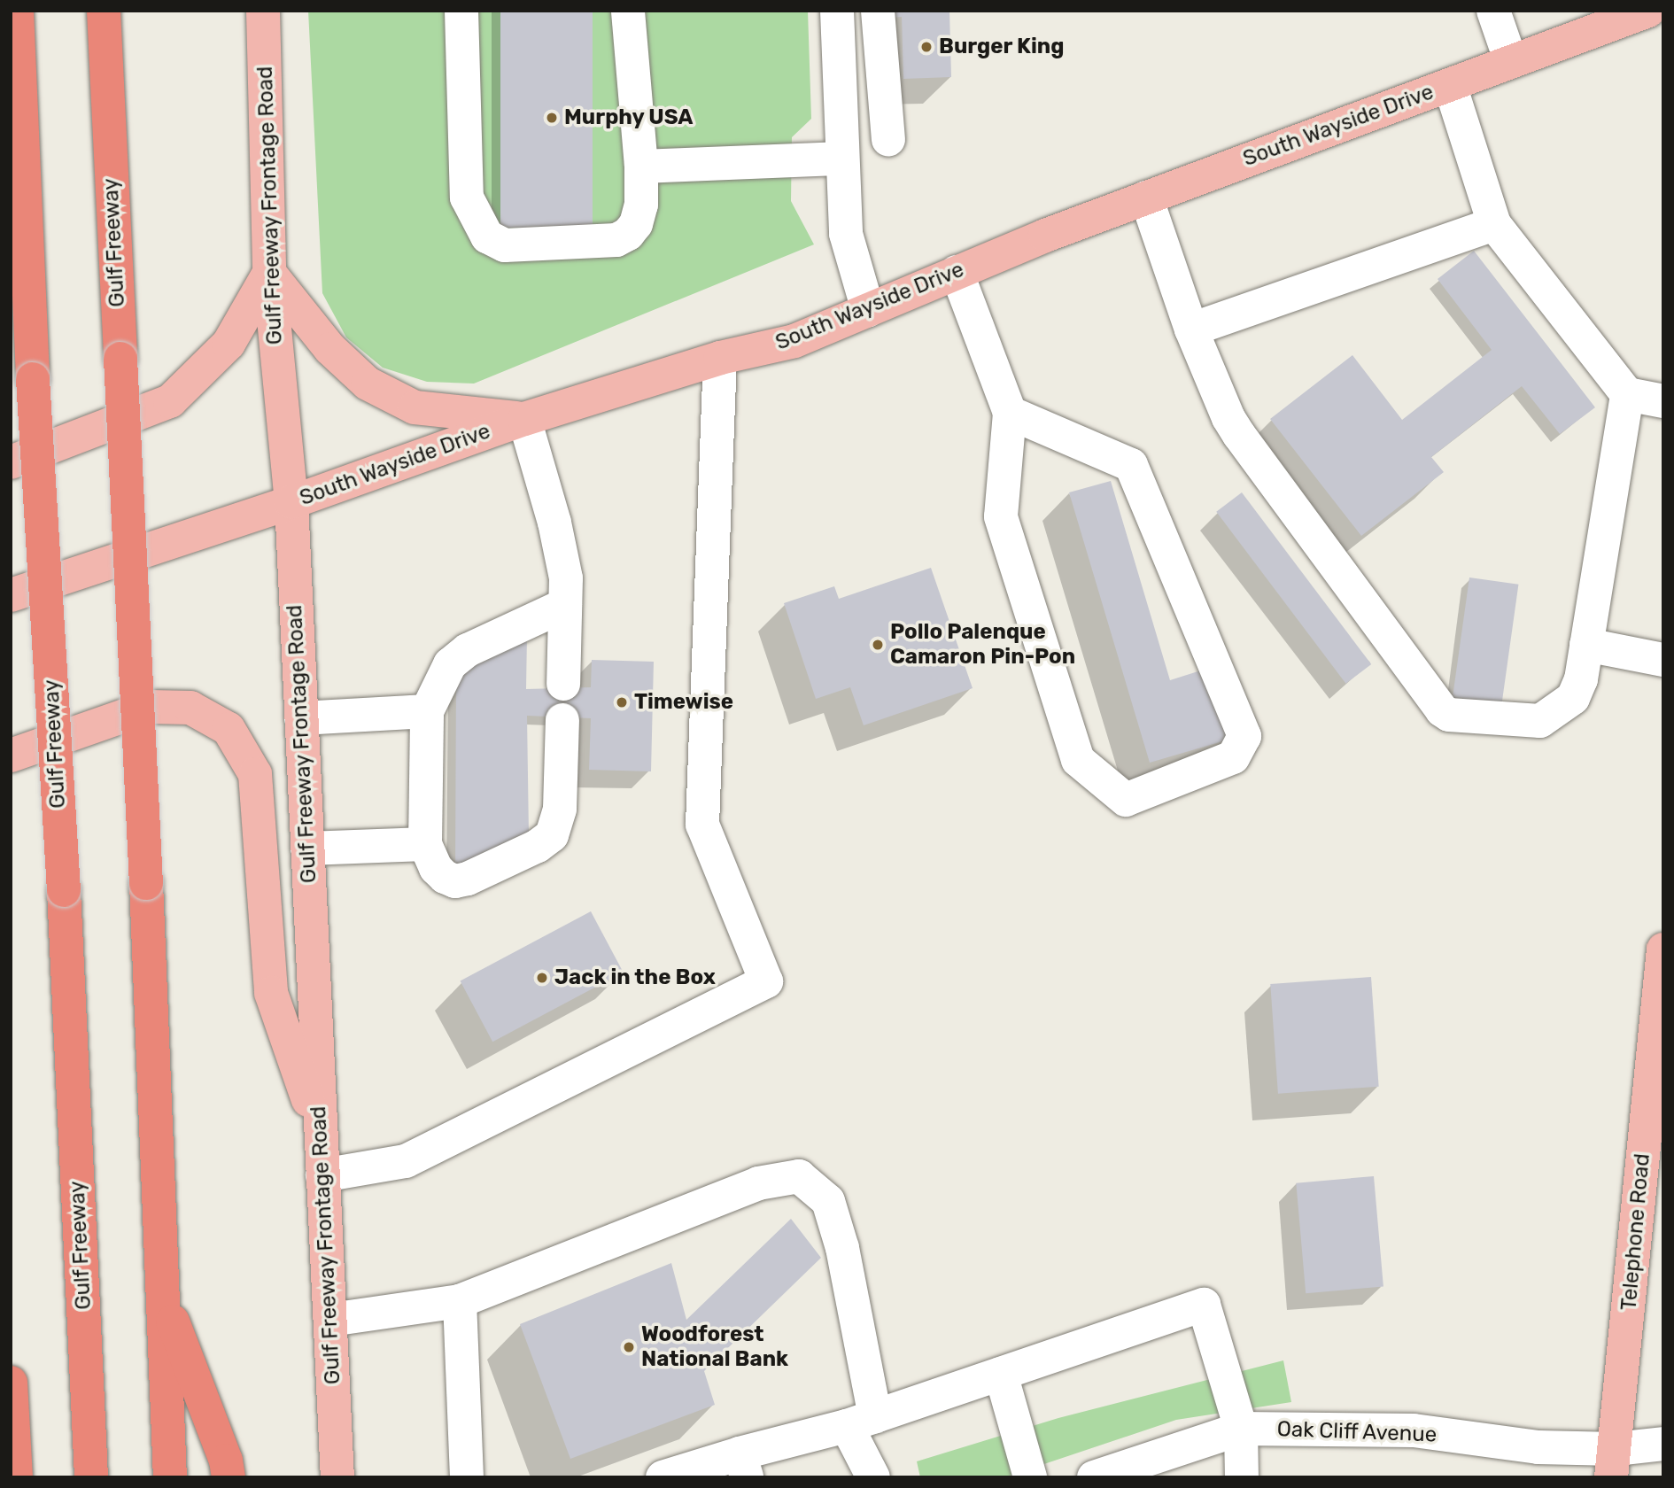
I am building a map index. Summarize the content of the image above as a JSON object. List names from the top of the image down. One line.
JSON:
{"streets":{"highway":["Gulf Freeway"],"main road":["South Wayside Drive","Gulf Freeway Frontage Road","Telephone Road"],"street":["Oak Cliff Avenue"]},"crossings":[["South Wayside Drive","Gulf Freeway Frontage Road"],["Telephone Road","Oak Cliff Avenue"]],"places":["Burger King","Murphy USA","Pollo Palenque Camaron Pin-Pon","Timewise","Jack in the Box","Woodforest National Bank"]}
